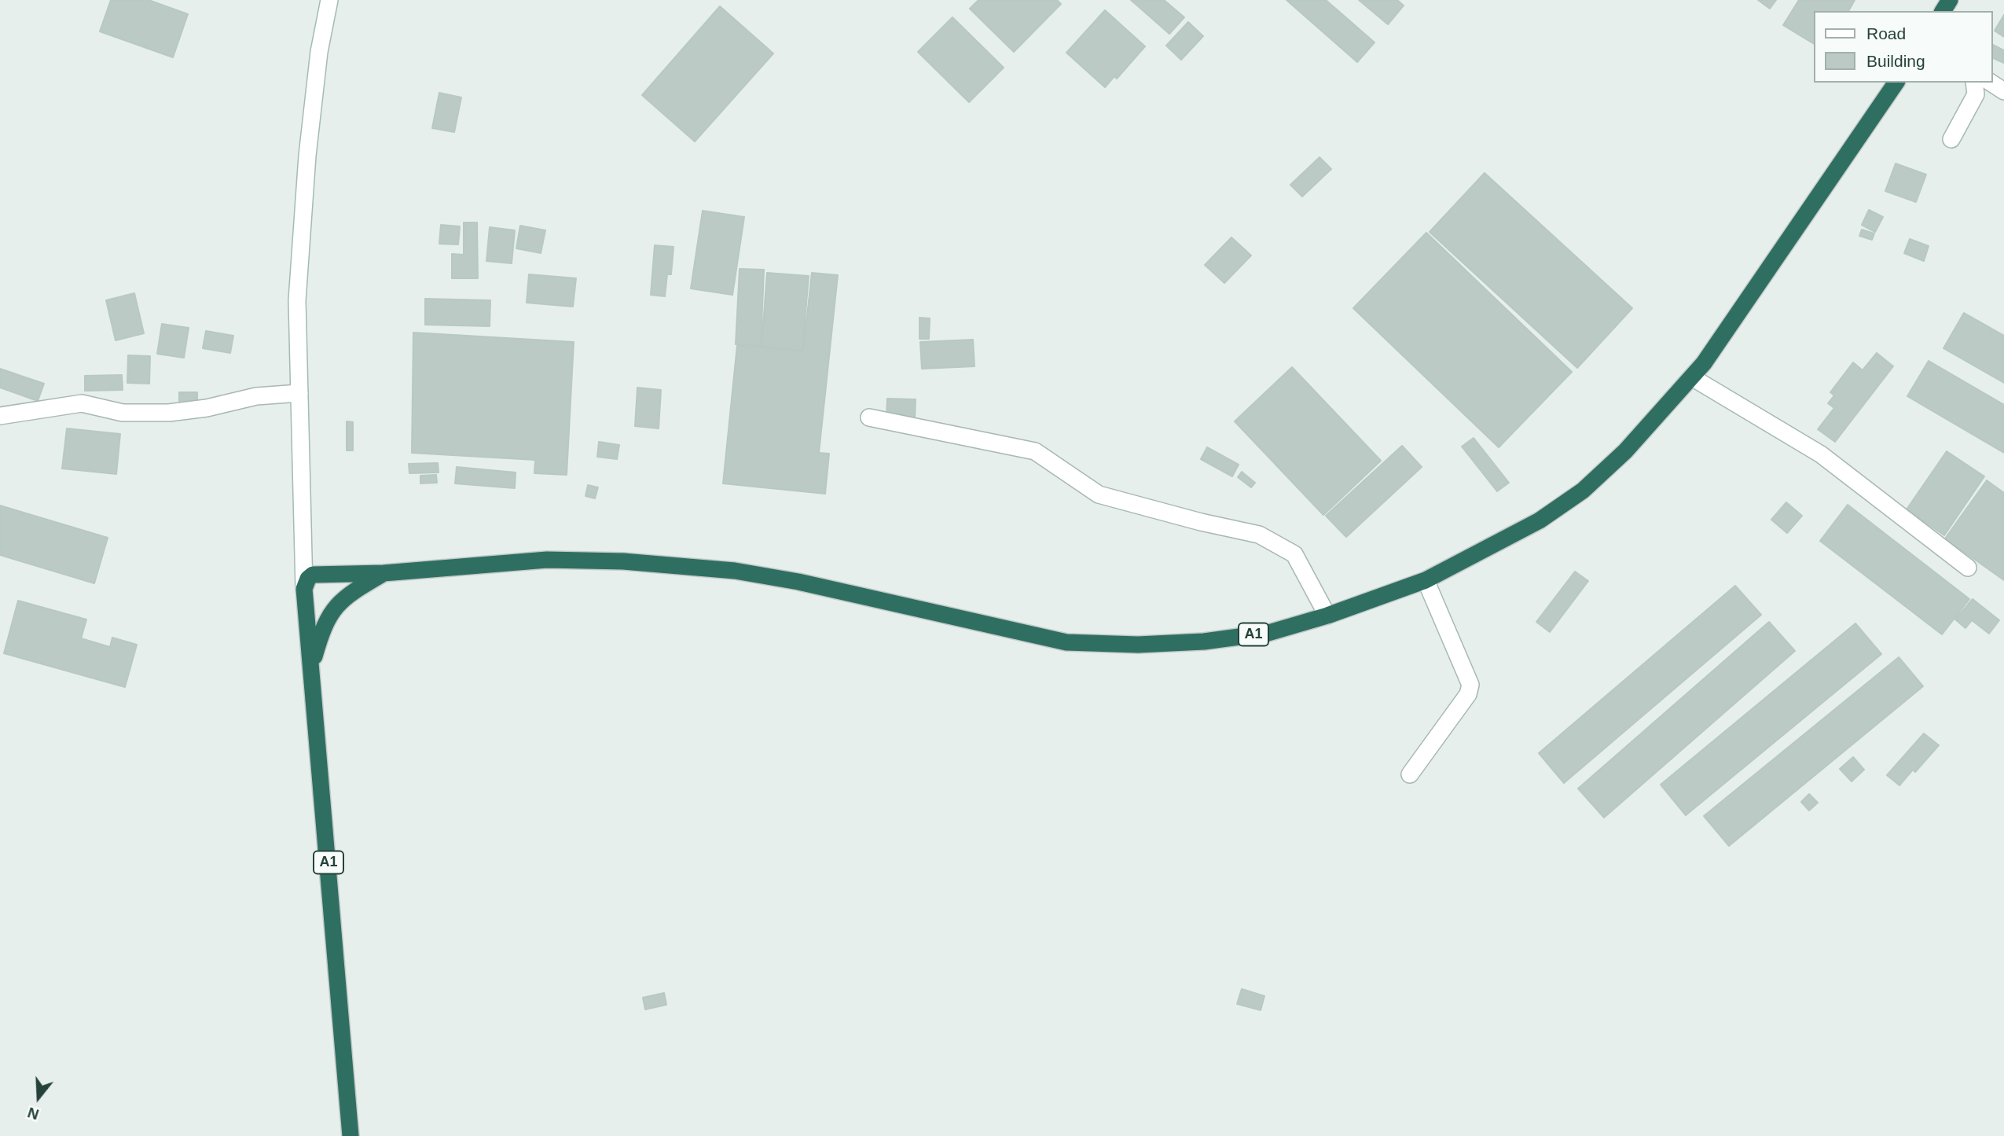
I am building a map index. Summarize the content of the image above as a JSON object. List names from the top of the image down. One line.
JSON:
{"streets":{"highway":["A1"]},"legend":["Road","Building"],"north":"bottom"}
